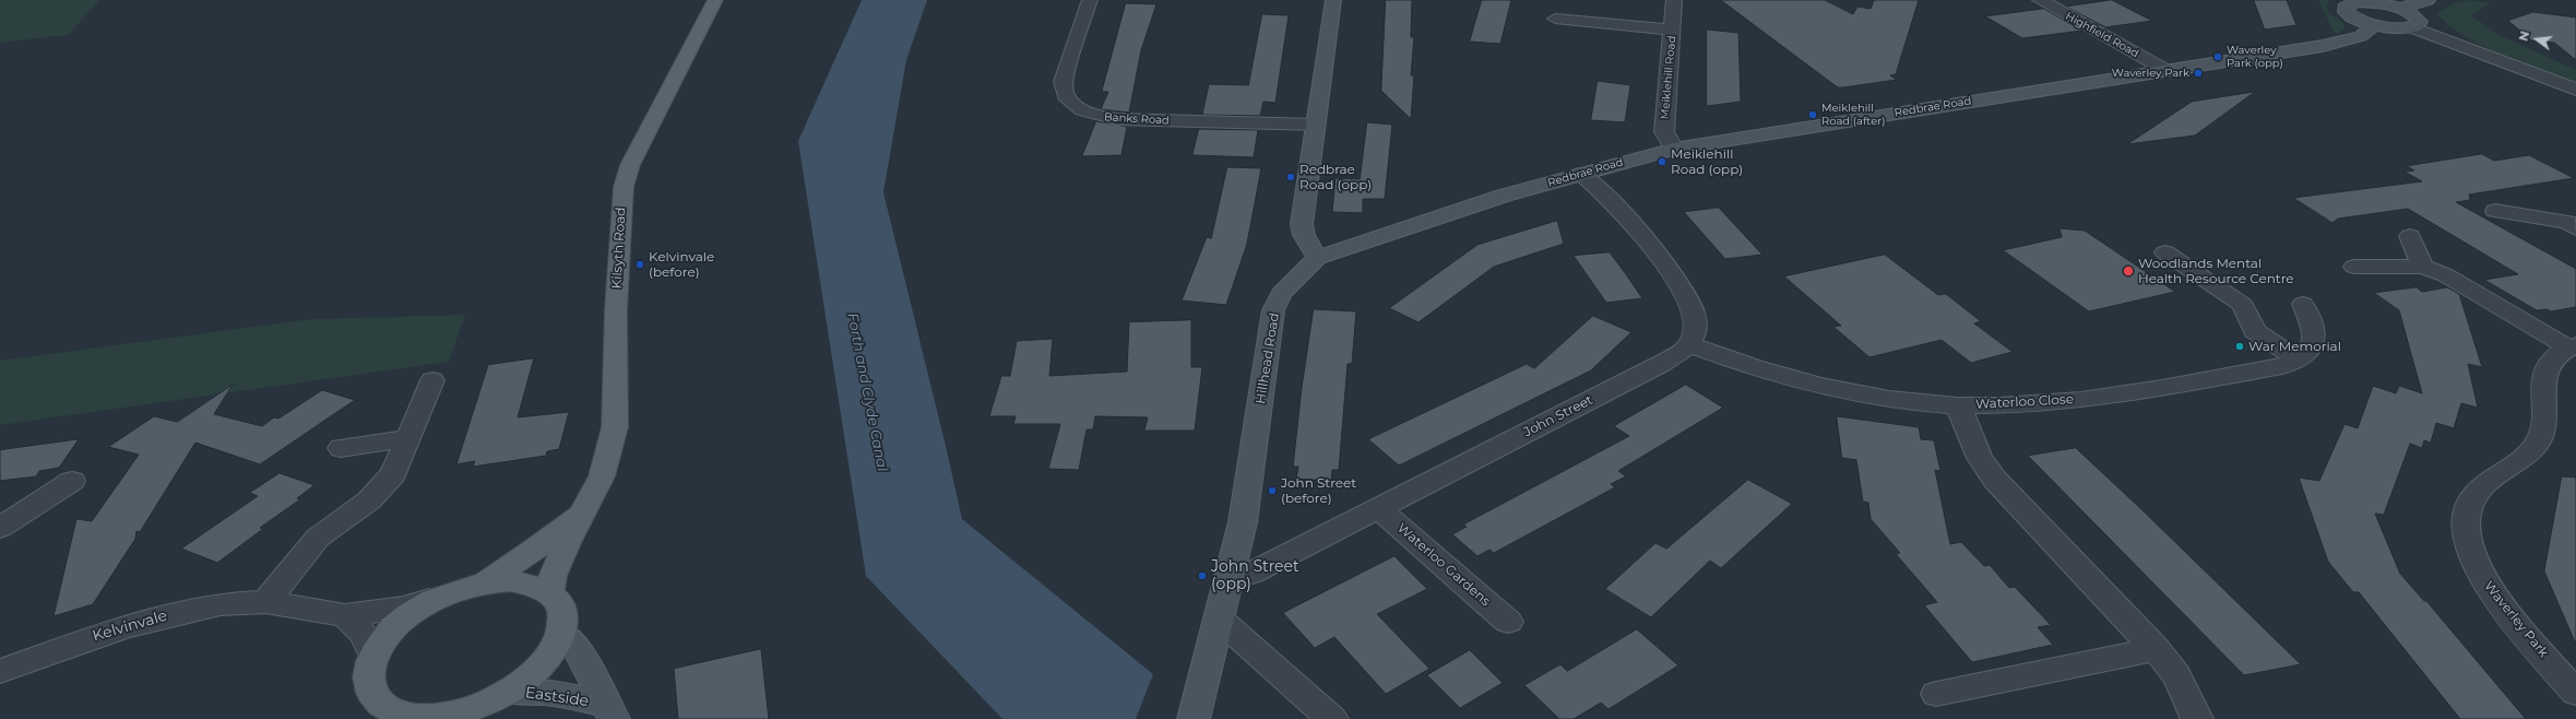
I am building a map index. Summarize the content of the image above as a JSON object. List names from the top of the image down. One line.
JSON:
{"streets":{"main road":["Kilsyth Road"],"street":["Highfield Road","Meiklehill Road","Redbrae Road","Banks Road","Hillhead Road","Waterloo Close","John Street","Waterloo Gardens","Waverley Park","Kelvinvale","Eastside"]},"crossings":[["Highfield Road","Redbrae Road"],["Meiklehill Road","Redbrae Road"],["Redbrae Road","Hillhead Road"],["Hillhead Road","John Street"],["Waterloo Close","John Street"],["John Street","Waterloo Gardens"]],"water":["Forth and Clyde Canal"],"places":["Waverley Park (opp)","Waverley Park","Meiklehill Road (after)","Meiklehill Road (opp)","Redbrae Road (opp)","Kelvinvale (before)","Woodlands Mental Health Resource Centre","War Memorial","John Street (before)","John Street (opp)"],"north":"left"}
